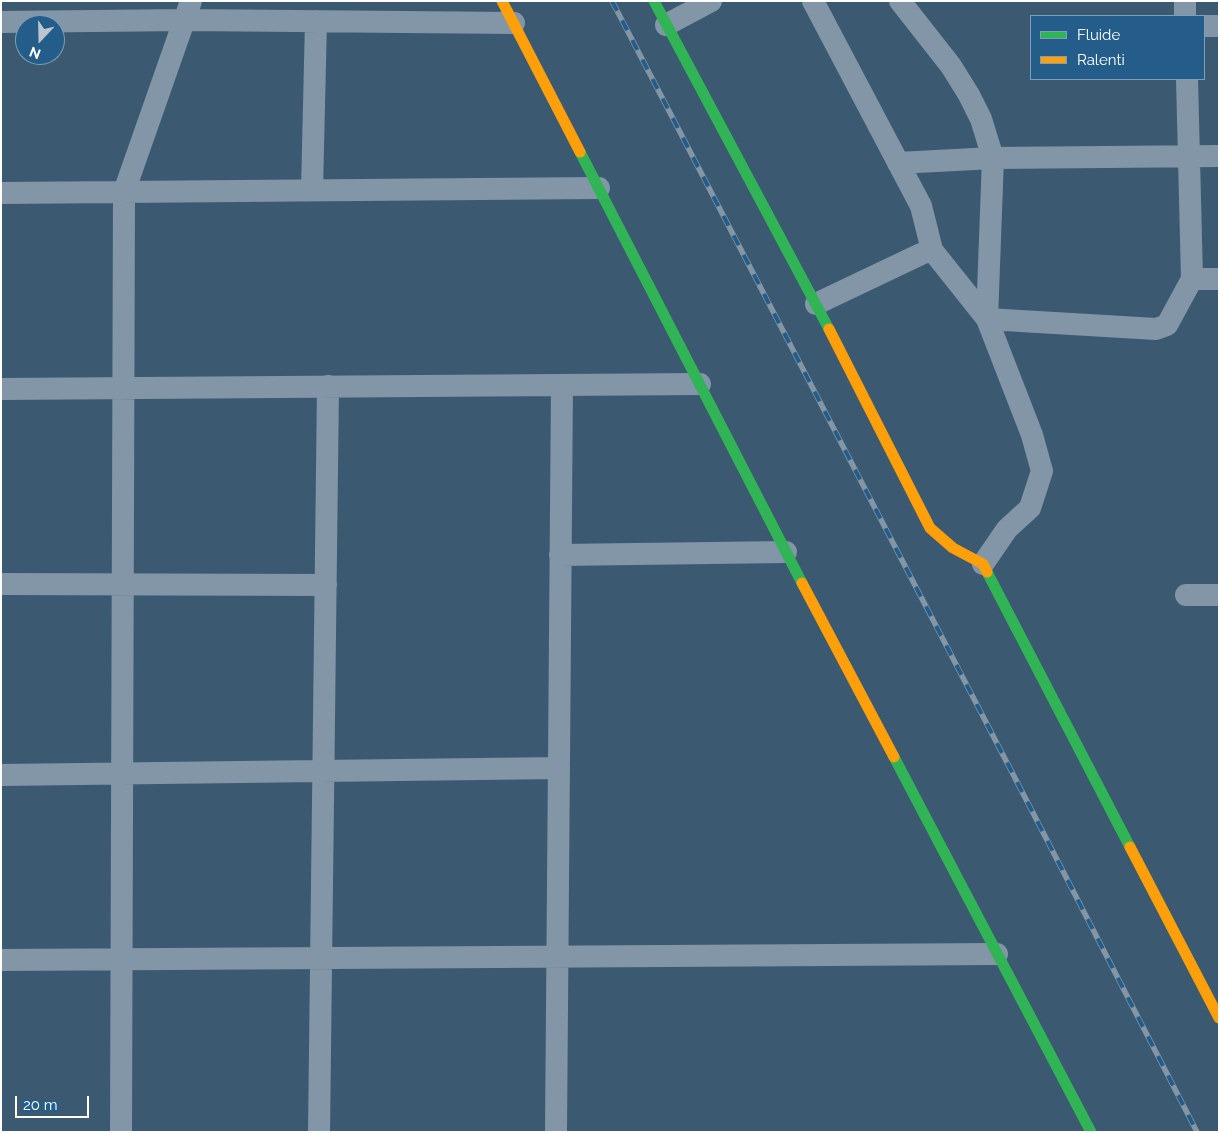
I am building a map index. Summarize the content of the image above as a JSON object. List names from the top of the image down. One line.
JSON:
{"legend":["Fluide","Ralenti"],"scale_bar":"20 m","north":"bottom"}
